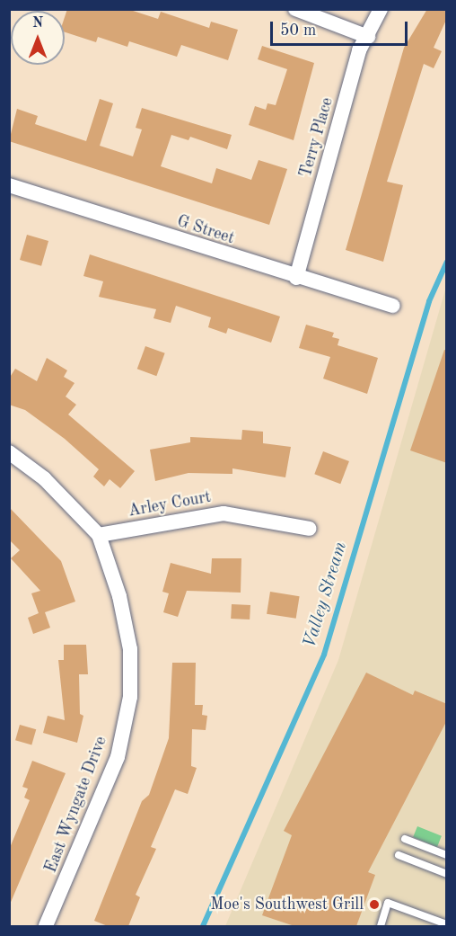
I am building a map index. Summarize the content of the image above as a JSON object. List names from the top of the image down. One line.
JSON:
{"streets":{"street":["Terry Place","G Street","Arley Court","East Wyngate Drive"]},"crossings":[["Terry Place","G Street"],["Arley Court","East Wyngate Drive"]],"water":["Valley Stream"],"places":["Moe's Southwest Grill"],"scale_bar":"50 m","north":"top"}
